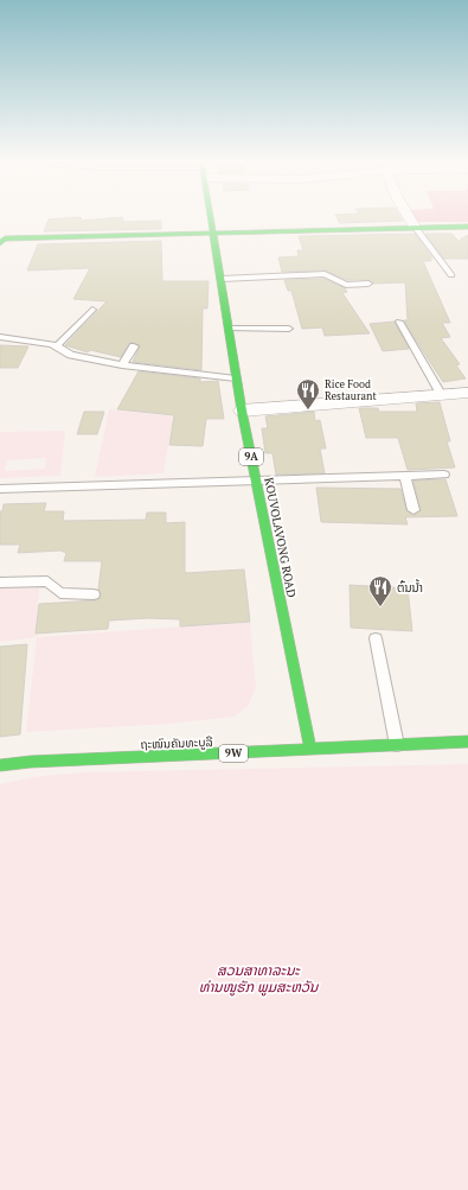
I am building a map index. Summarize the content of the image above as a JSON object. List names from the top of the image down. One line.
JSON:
{"streets":{"main road":["9A","KOUVOLAVONG ROAD","ຖະໜົນຄັນທະບູລີ","9W"]},"crossings":[["KOUVOLAVONG ROAD","ຖະໜົນຄັນທະບູລີ"]],"parks":["ສວນສາທາລະນະ ທ່ານໜູຮັກ ພູມສະຫວັນ"],"places":{"restaurant":["Rice Food Restaurant","ຕົ້ນນໍ້າ"]}}
